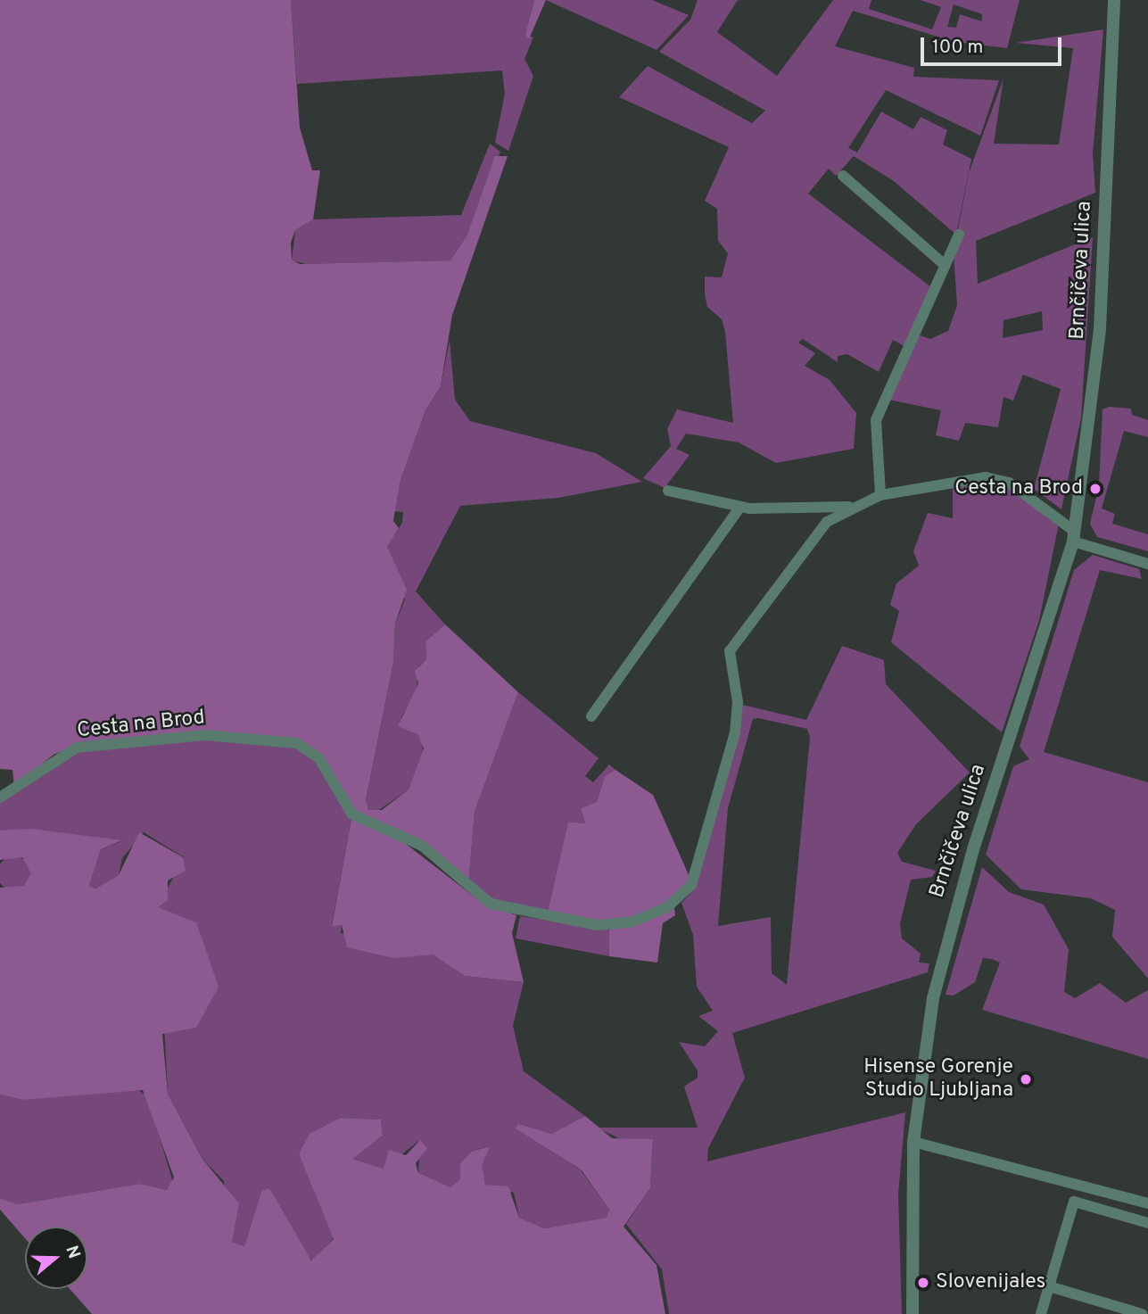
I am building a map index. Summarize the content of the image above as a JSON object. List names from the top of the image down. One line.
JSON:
{"streets":{"street":["Brnčičeva ulica","Cesta na Brod"]},"crossings":[["Brnčičeva ulica","Cesta na Brod"]],"places":["Cesta na Brod","Hisense Gorenje Studio Ljubljana","Slovenijales"],"scale_bar":"100 m","north":"right"}
